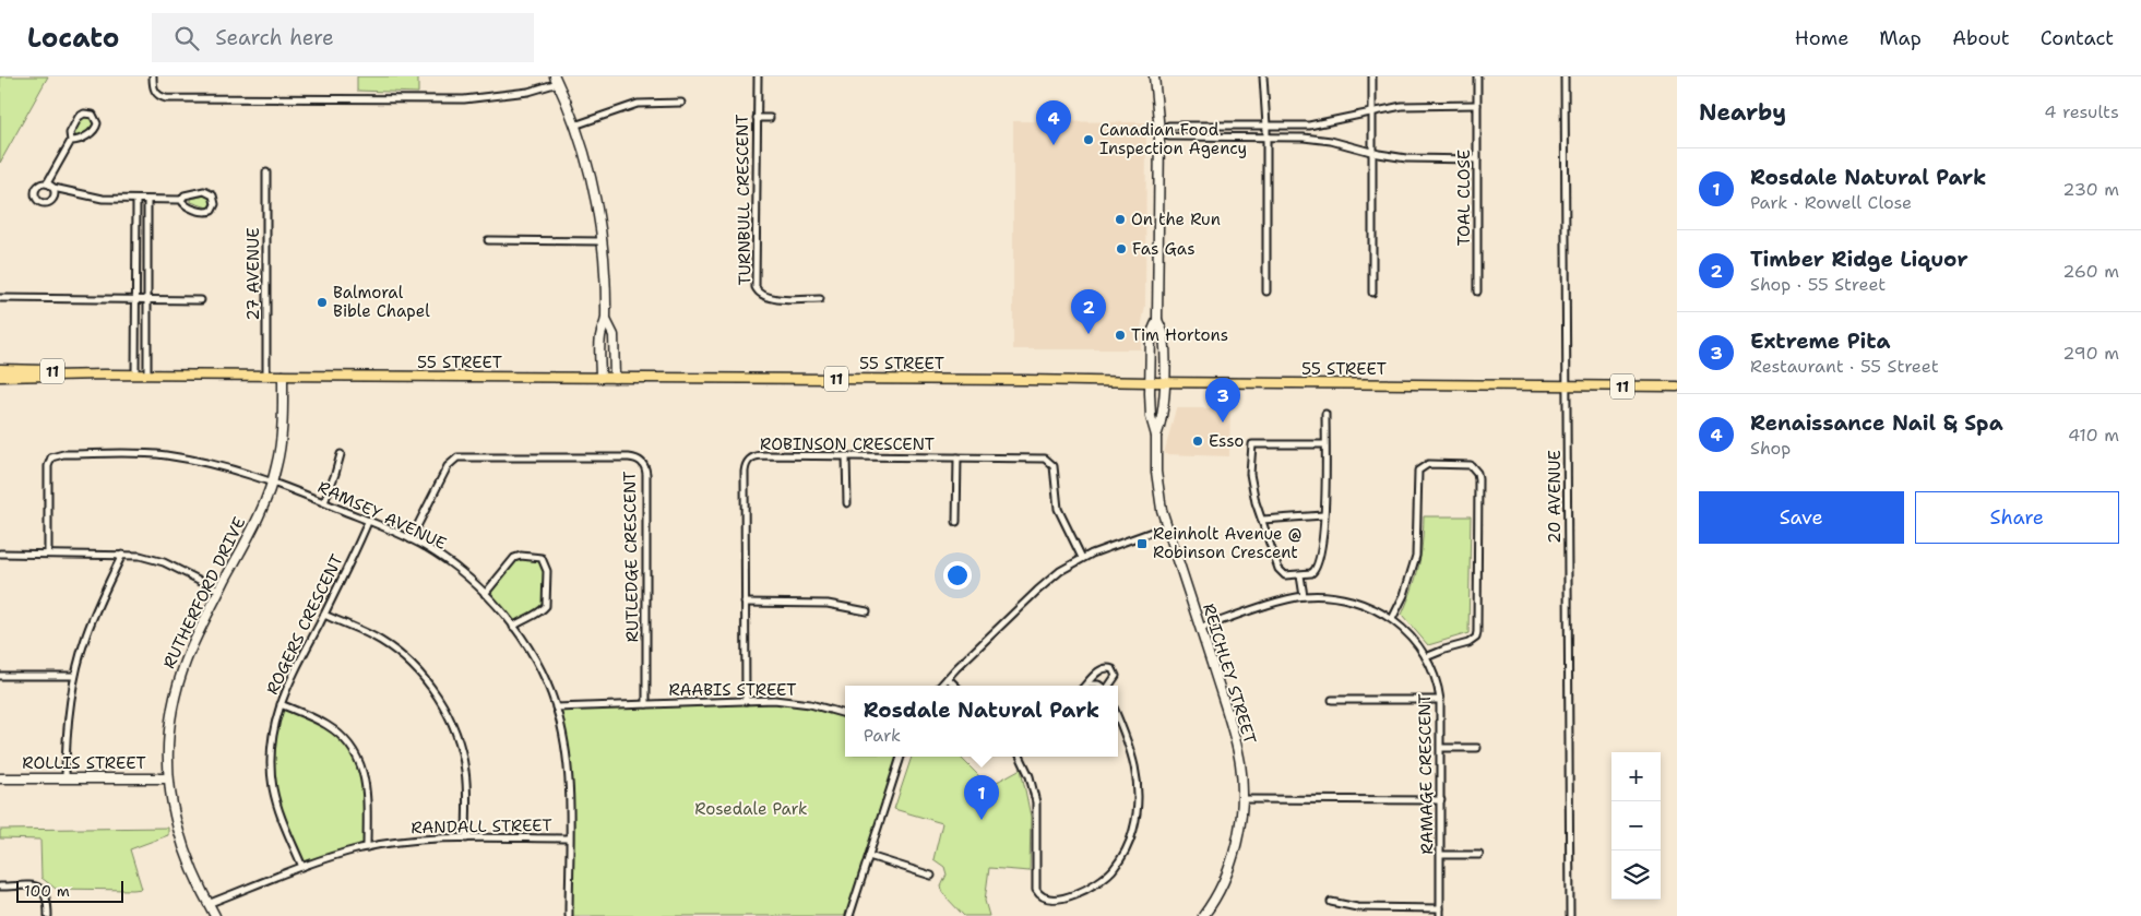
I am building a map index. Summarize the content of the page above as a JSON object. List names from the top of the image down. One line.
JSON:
{"streets":{"main road":["55 STREET","11"],"street":["TOAL CLOSE","TURNBULL CRESCENT","27 AVENUE","ROBINSON CRESCENT","20 AVENUE","RAMSEY AVENUE","RUTLEDGE CRESCENT","RUTHERFORD DRIVE","ROGERS CRESCENT","REICHLEY STREET","RAABIS STREET","ROLLIS STREET","RAMAGE CRESCENT","RANDALL STREET"]},"crossings":[["27 AVENUE","55 STREET"],["55 STREET","11"],["55 STREET","20 AVENUE"],["55 STREET","RUTHERFORD DRIVE"],["55 STREET","REICHLEY STREET"],["11","20 AVENUE"],["ROBINSON CRESCENT","RAABIS STREET"],["RAMSEY AVENUE","RUTLEDGE CRESCENT"],["RAMSEY AVENUE","RUTHERFORD DRIVE"],["RAMSEY AVENUE","ROGERS CRESCENT"],["RAMSEY AVENUE","RAABIS STREET"],["RAMSEY AVENUE","RANDALL STREET"],["RUTLEDGE CRESCENT","RAABIS STREET"],["RUTHERFORD DRIVE","ROLLIS STREET"],["RUTHERFORD DRIVE","RANDALL STREET"],["ROGERS CRESCENT","RANDALL STREET"],["REICHLEY STREET","RAMAGE CRESCENT"]],"parks":["Rosedale Park"],"places":{"other":["Canadian Food Inspection Agency","On the Run","Fas Gas","Balmoral Bible Chapel","Tim Hortons","Esso"],"transit":["Reinholt Avenue @ Robinson Crescent"]},"scale_bar":"100 m","page":{"header":"Locato","search":"Search here","nav":["Home","Map","About","Contact"],"heading":["Nearby","4 results"],"pins":["4","2","3","1"],"list":[{"mark":"1","name":"Rosdale Natural Park","note":"Park · Rowell Close","value":"230 m"},{"mark":"2","name":"Timber Ridge Liquor","note":"Shop · 55 Street","value":"260 m"},{"mark":"3","name":"Extreme Pita","note":"Restaurant · 55 Street","value":"290 m"},{"mark":"4","name":"Renaissance Nail & Spa","note":"Shop","value":"410 m"}],"buttons":["Save","Share"],"popup":["Rosdale Natural Park","Park"],"map_buttons":["+","−"],"scale":"100 m"}}
